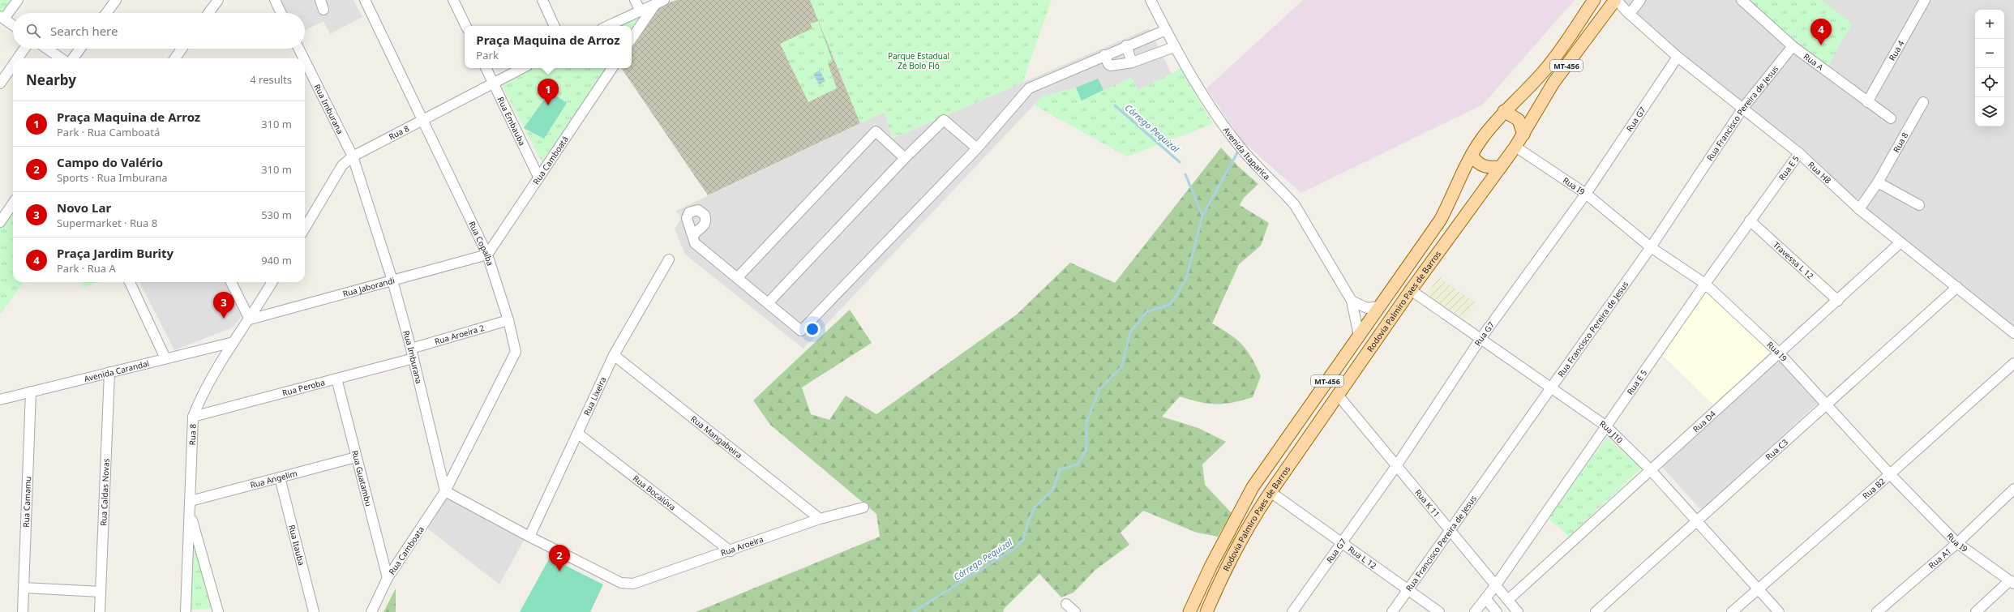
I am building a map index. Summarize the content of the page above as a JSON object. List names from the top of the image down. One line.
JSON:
{"streets":{"main road":["MT-456","Rodovia Palmiro Paes de Barros"],"street":["Rua 4","Rua A","Rua Imburana","Rua Francisco Pereira de Jesus","Rua G7","Rua Embauba","Rua 8","Avenida Itaparica","Rua Camboatá","Rua E 5","Rua H8","Rua I9","Rua Copaíba","Travessa L 12","Rua Jaborandi","Rua Aroeira 2","Avenida Carandai","Rua Peroba","Rua Lixeira","Rua D4","Rua J10","Rua Mangabeira","Rua C3","Rua Guatambu","Rua Angelim","Rua B2","Rua Caldas Novas","Rua Bocaiúva","Rua Camamu","Rua K 11","Rua Itauba","Rua Aroeira","Rua Camboata","Rua L 12","Rua A1"]},"crossings":[["Rua 4","Rua A"],["Rua A","Rua Francisco Pereira de Jesus"],["Rua Imburana","Rua 8"],["Rua Imburana","Rua Copaíba"],["Rua Imburana","Rua Jaborandi"],["Rua Imburana","Rua Aroeira 2"],["Rua Imburana","Rua Peroba"],["Rua Imburana","Rua Camboata"],["Rua Francisco Pereira de Jesus","Rua H8"],["Rua Francisco Pereira de Jesus","Rua I9"],["Rua Francisco Pereira de Jesus","Rua J10"],["Rua Francisco Pereira de Jesus","Rua K 11"],["Rua Francisco Pereira de Jesus","Rua L 12"],["Rua G7","Rua H8"],["Rua G7","Rua I9"],["Rua G7","Rua J10"],["Rua G7","Rua K 11"],["Rua G7","Rua L 12"],["Rua Embauba","Rua 8"],["Rua Embauba","Rua Camboatá"],["Rua 8","Rua H8"],["Rua 8","Rua Copaíba"],["Rua 8","Rua Jaborandi"],["Rua 8","Avenida Carandai"],["Rua 8","Rua Peroba"],["Rua 8","Rua Angelim"],["Avenida Itaparica","Rodovia Palmiro Paes de Barros"],["Rua Camboatá","Rua Copaíba"],["Rua Camboatá","Rua Jaborandi"],["Rua E 5","Rua H8"],["Rua E 5","Rua I9"],["Rua E 5","Travessa L 12"],["Rua E 5","Rua J10"],["Rua E 5","Rua K 11"],["Rua H8","Rodovia Palmiro Paes de Barros"],["Rua H8","Rua D4"],["Rua H8","Rua C3"],["Rua I9","Rodovia Palmiro Paes de Barros"],["Rua I9","Rua D4"],["Rua I9","Rua C3"],["Rua I9","Rua B2"],["Rua I9","Rua A1"],["Rua Copaíba","Rua Jaborandi"],["Rua Copaíba","Rua Aroeira 2"],["Rua Copaíba","Rua Camboata"],["Travessa L 12","Rua D4"],["Rodovia Palmiro Paes de Barros","Rua J10"],["Rodovia Palmiro Paes de Barros","Rua K 11"],["Rodovia Palmiro Paes de Barros","Rua L 12"],["Avenida Carandai","Rua Caldas Novas"],["Avenida Carandai","Rua Camamu"],["Rua Peroba","Rua Guatambu"],["Rua Lixeira","Rua Mangabeira"],["Rua Lixeira","Rua Bocaiúva"],["Rua Lixeira","Rua Aroeira"],["Rua D4","Rua J10"],["Rua D4","Rua K 11"],["Rua J10","Rua C3"],["Rua J10","Rua B2"],["Rua Mangabeira","Rua Aroeira"],["Rua Guatambu","Rua Angelim"],["Rua Guatambu","Rua Camboata"],["Rua Angelim","Rua Itauba"],["Rua Bocaiúva","Rua Aroeira"]],"water":["Córrego Pequizal"],"parks":["Parque Estadual Zé Bolo Flô"],"page":{"map_buttons":["+","−"],"search":"Search here","pins":["4","1","3","2"],"popup":["Praça Maquina de Arroz","Park"],"heading":["Nearby","4 results"],"list":[{"mark":"1","name":"Praça Maquina de Arroz","note":"Park · Rua Camboatá","value":"310 m"},{"mark":"2","name":"Campo do Valério","note":"Sports · Rua Imburana","value":"310 m"},{"mark":"3","name":"Novo Lar","note":"Supermarket · Rua 8","value":"530 m"},{"mark":"4","name":"Praça Jardim Burity","note":"Park · Rua A","value":"940 m"}]}}
